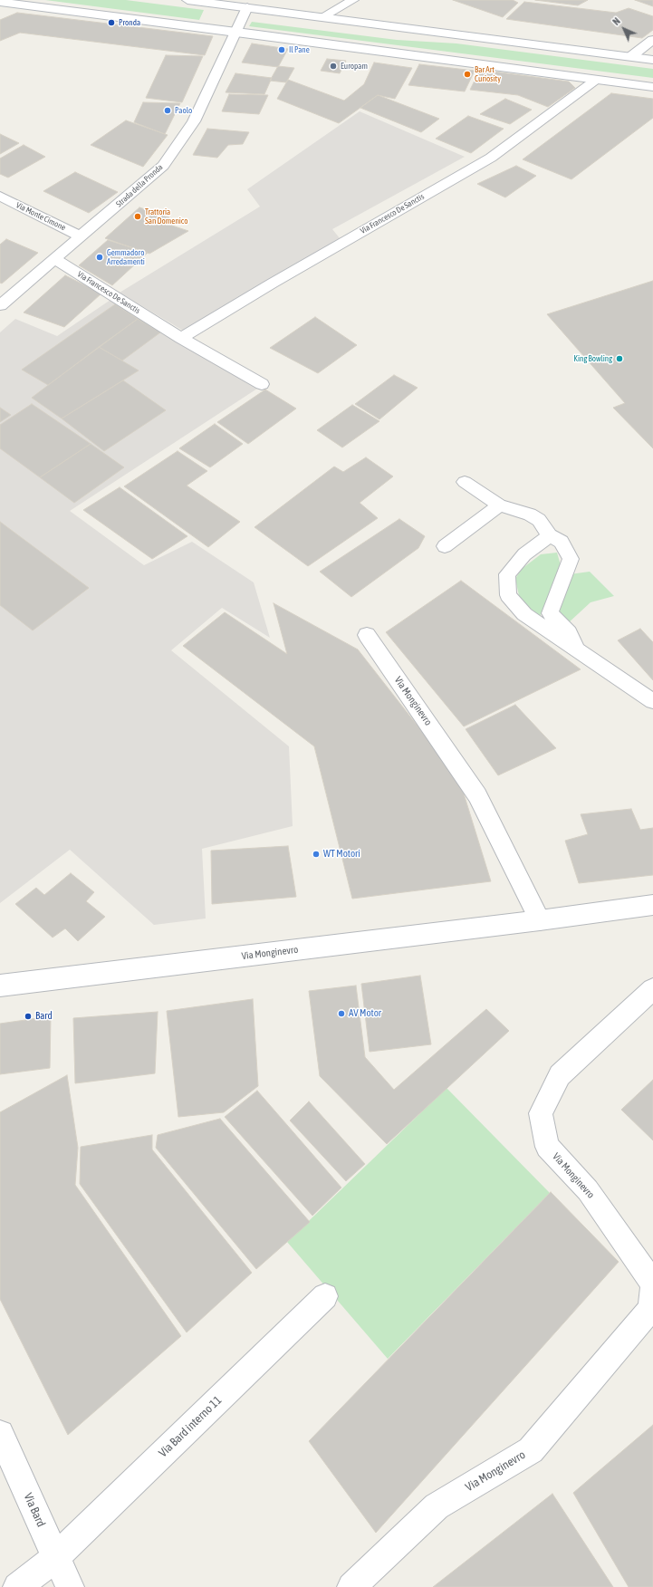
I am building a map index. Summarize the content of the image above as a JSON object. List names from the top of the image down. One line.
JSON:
{"streets":{"street":["Strada della Pronda","Via Francesco De Sanctis","Via Monte Cimone","Via Monginevro","Via Bard interno 11","Via Bard"]},"crossings":[["Strada della Pronda","Via Francesco De Sanctis"],["Strada della Pronda","Via Monte Cimone"],["Via Bard interno 11","Via Bard"]],"places":["Pronda","Il Pane","Europam","Bar Art Curiosity","Paolo","Trattoria San Domenico","Gemmadoro Arredamenti","King Bowling","WT Motori","AV Motor","Bard"],"north":"top left"}
